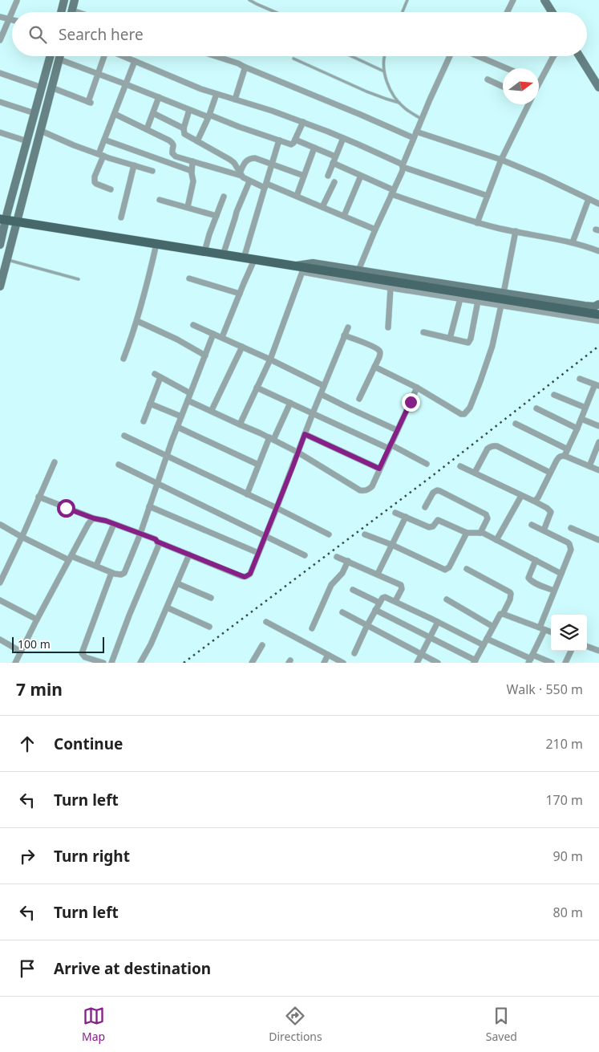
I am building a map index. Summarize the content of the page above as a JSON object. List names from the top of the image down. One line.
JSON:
{"scale_bar":"100 m","north":"right","page":{"search":"Search here","scale":"100 m","heading":["7 min","Walk · 550 m"],"list":[["Continue","210 m"],["Turn left","170 m"],["Turn right","90 m"],["Turn left","80 m"],"Arrive at destination"],"nav":["Map","Directions","Saved"]}}
